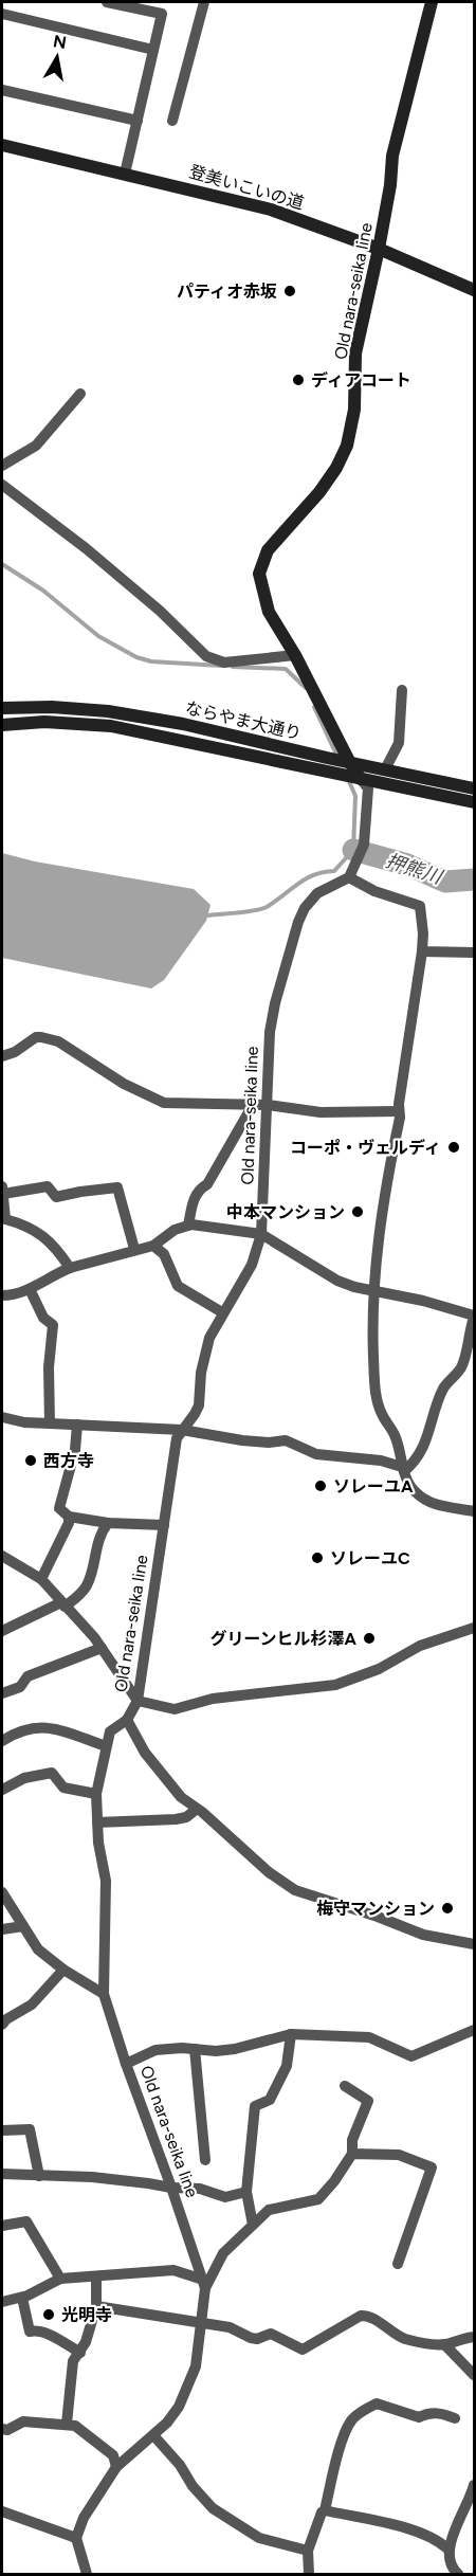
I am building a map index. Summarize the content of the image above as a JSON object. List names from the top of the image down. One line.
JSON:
{"streets":{"street":["登美いこいの道","Old nara-seika line","ならやま大通り"]},"crossings":[["登美いこいの道","Old nara-seika line"],["Old nara-seika line","ならやま大通り"]],"water":["押熊川"],"places":["パティオ赤坂","ディアコート","コーポ・ヴェルディ","中本マンション","西方寺","ソレーユA","ソレーユC","グリーンヒル杉澤A","梅守マンション","光明寺"],"north":"top"}
